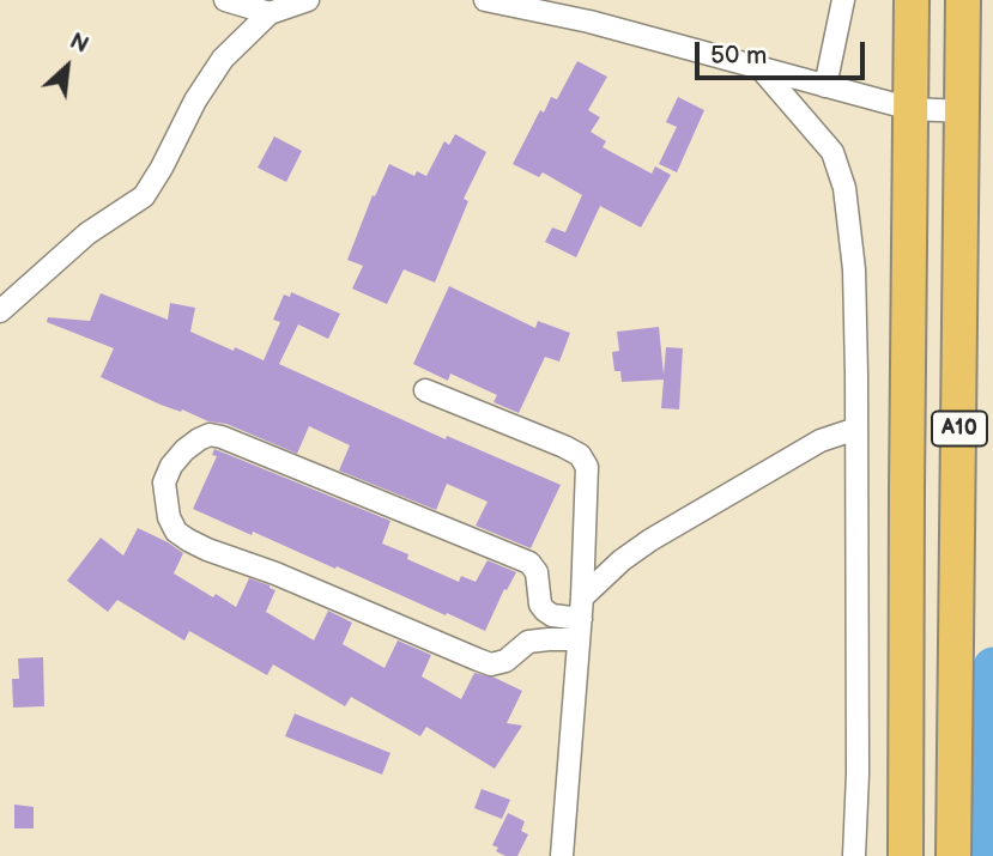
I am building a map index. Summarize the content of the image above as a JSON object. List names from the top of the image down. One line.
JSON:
{"streets":{"main road":["A10"]},"scale_bar":"50 m","north":"top right"}
